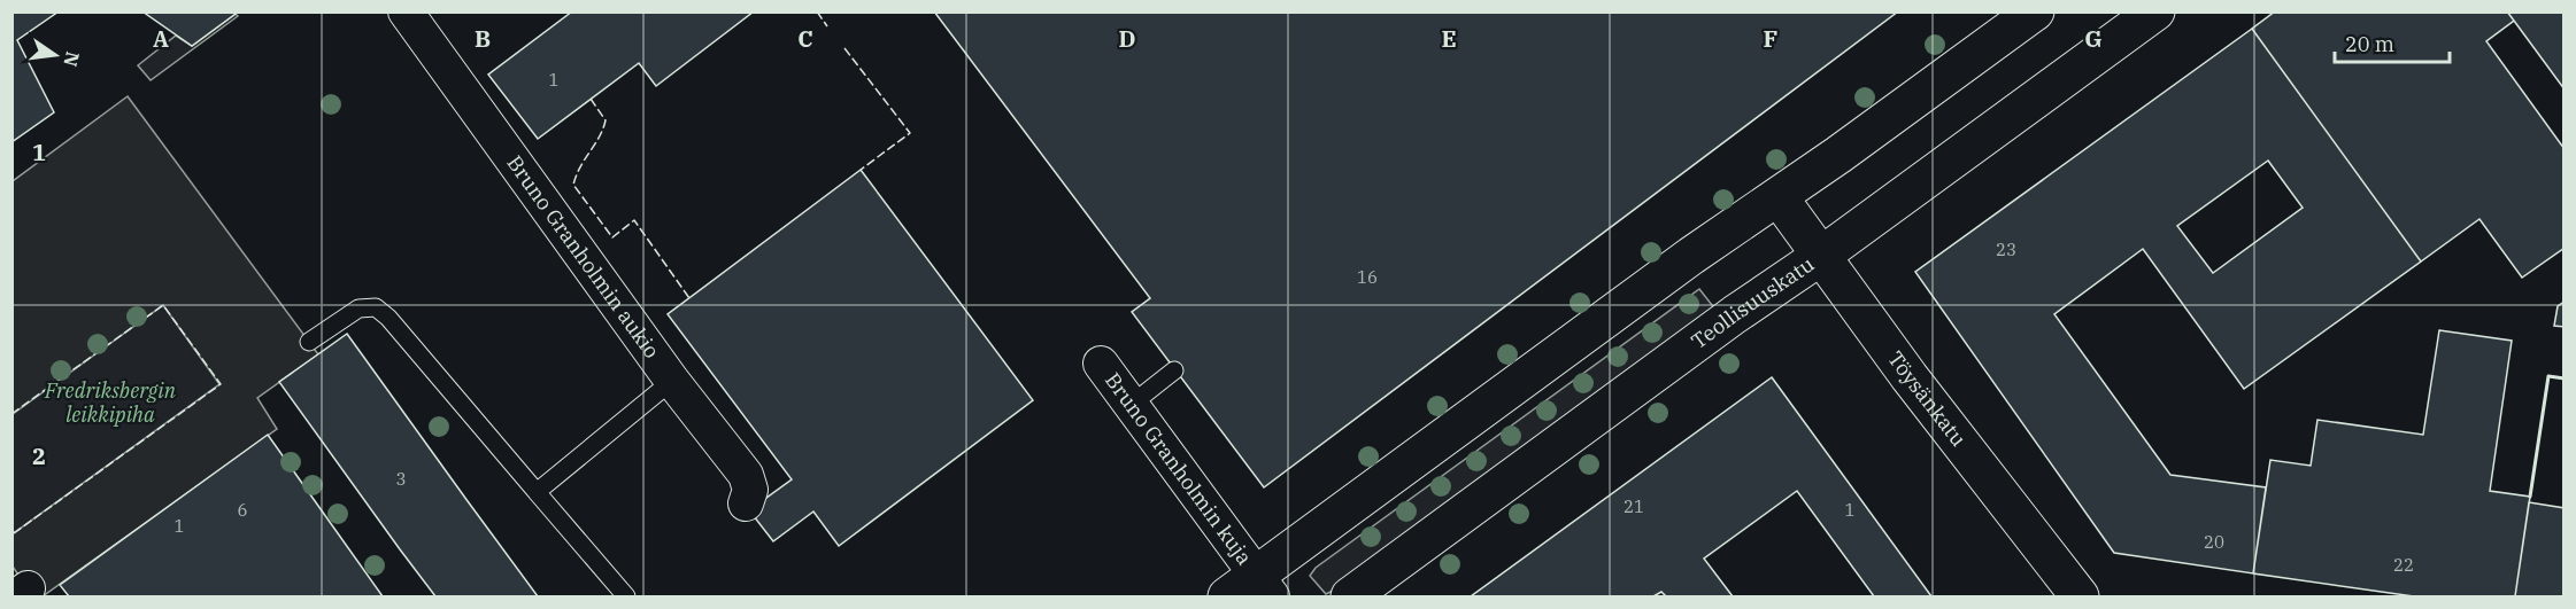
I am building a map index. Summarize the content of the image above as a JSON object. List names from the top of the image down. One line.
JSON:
{"streets":{"main road":["Teollisuuskatu","Töysänkatu"],"street":["Bruno Granholmin aukio","Bruno Granholmin kuja"]},"crossings":[["Teollisuuskatu","Töysänkatu"]],"parks":["Fredriksbergin leikkipiha"],"house_numbers":["1","23","16","3","21","6","1","1","20","22"],"scale_bar":"20 m","north":"right","grid":{"columns":["A","B","C","D","E","F","G"],"rows":["1","2"]}}
